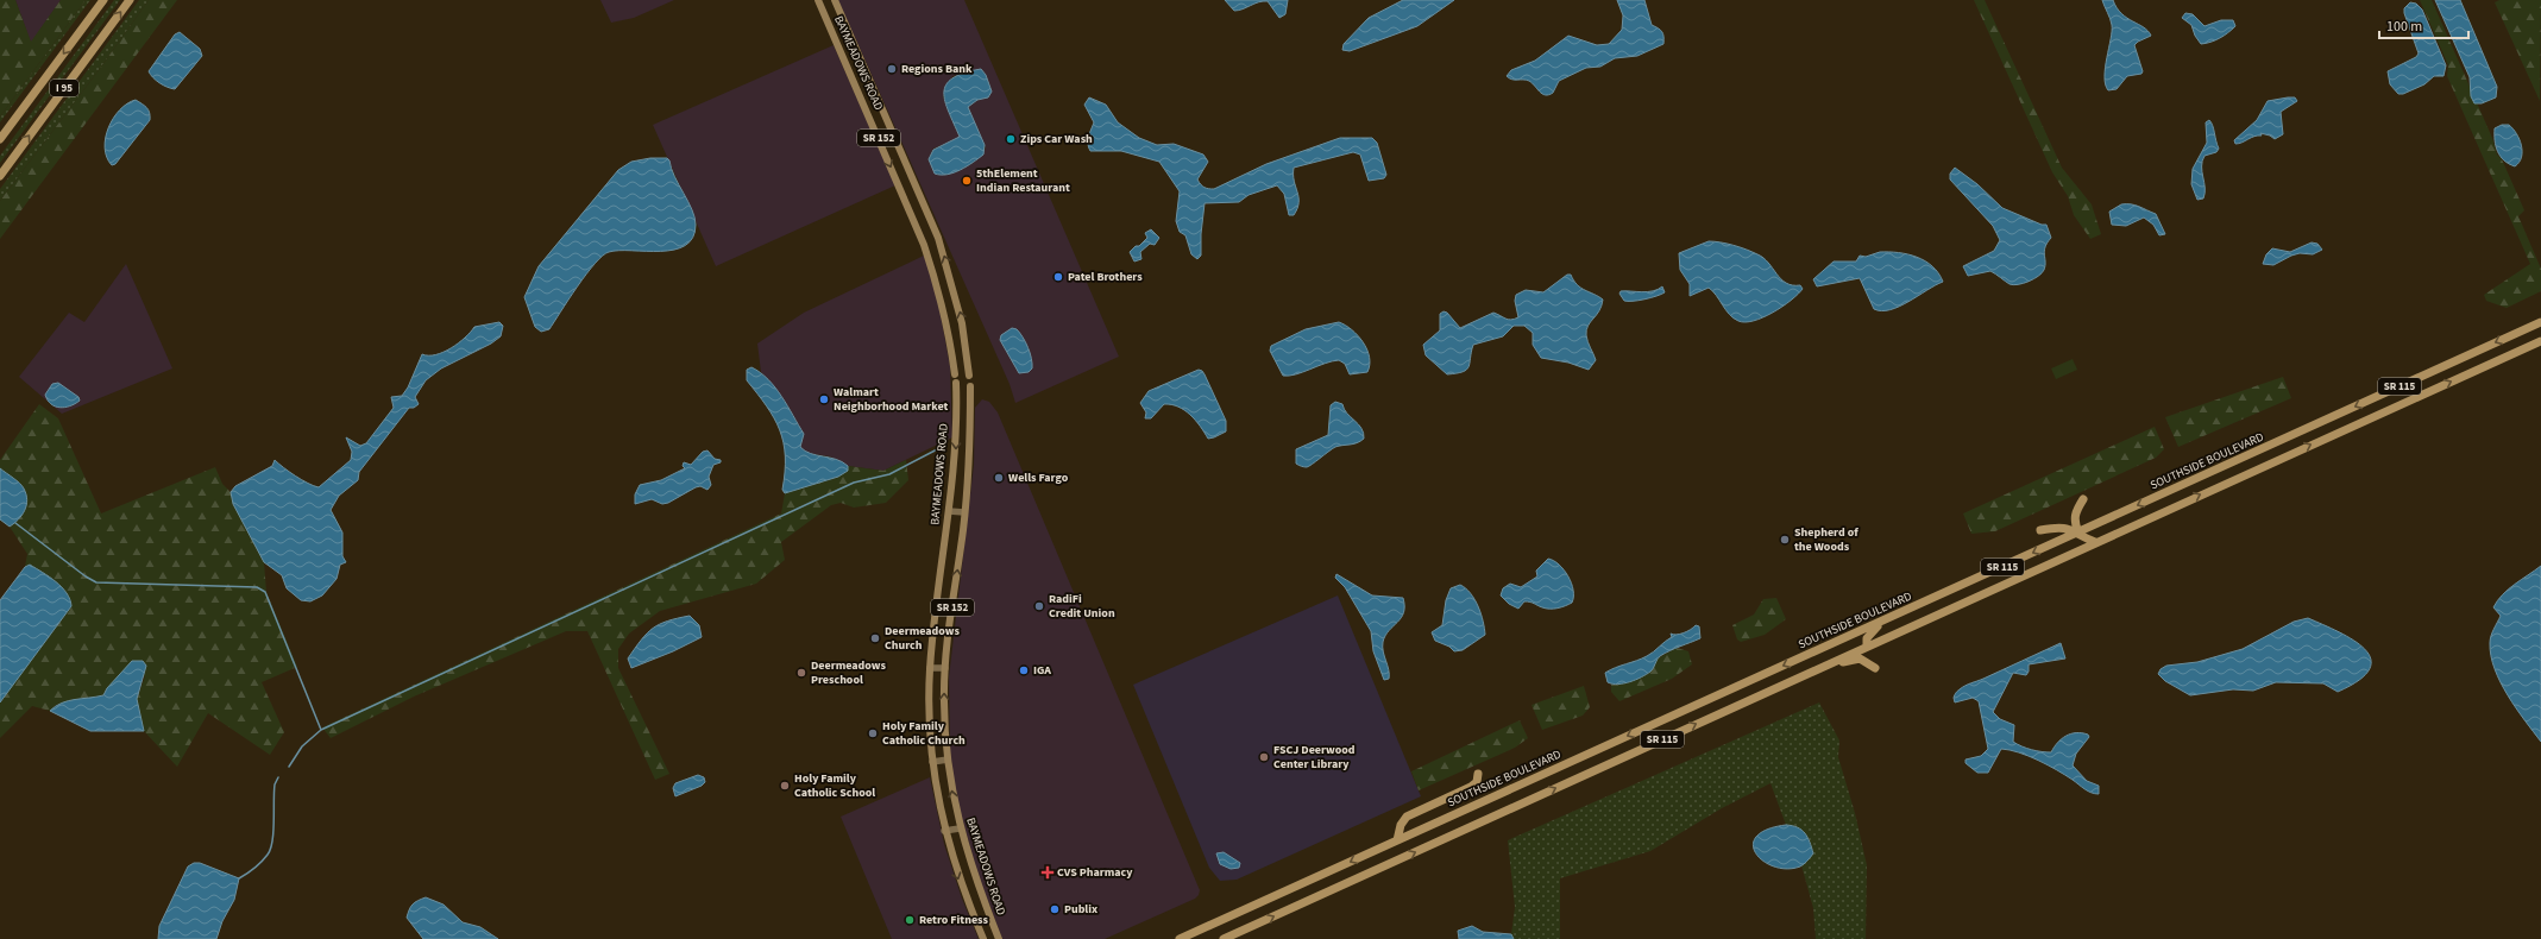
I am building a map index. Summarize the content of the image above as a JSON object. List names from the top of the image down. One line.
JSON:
{"streets":{"highway":["I 95","SR 115","SOUTHSIDE BOULEVARD"],"main road":["BAYMEADOWS ROAD","SR 152"]},"places":{"other":["Regions Bank","Zips Car Wash","5thElement Indian Restaurant","Patel Brothers","Walmart Neighborhood Market","Wells Fargo","Shepherd of the Woods","RadiFi Credit Union","Deermeadows Church","IGA","Deermeadows Preschool","Holy Family Catholic Church","FSCJ Deerwood Center Library","Holy Family Catholic School","Publix","Retro Fitness"],"health":["CVS Pharmacy"]},"scale_bar":"100 m"}
